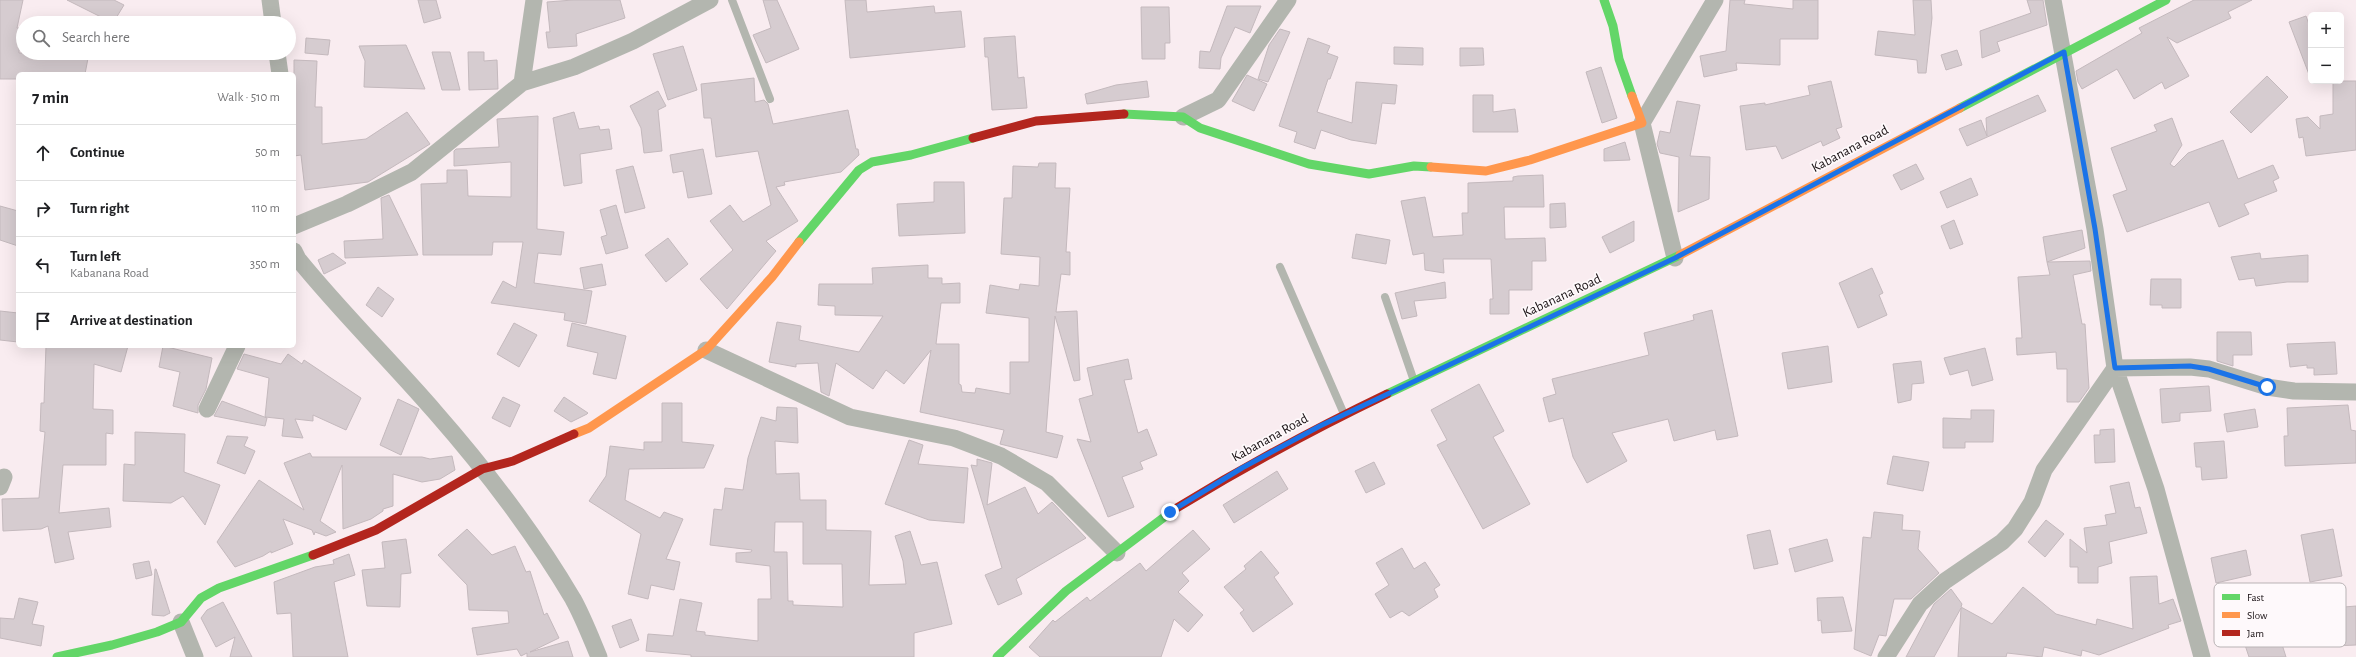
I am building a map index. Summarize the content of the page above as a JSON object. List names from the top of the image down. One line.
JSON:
{"streets":{"street":["Kabanana Road"]},"legend":["Fast","Slow","Jam"],"page":{"map_buttons":["+","−"],"search":"Search here","heading":["7 min","Walk · 510 m"],"list":[["Continue","50 m"],["Turn right","110 m"],["Turn left","Kabanana Road","350 m"],"Arrive at destination"]}}
